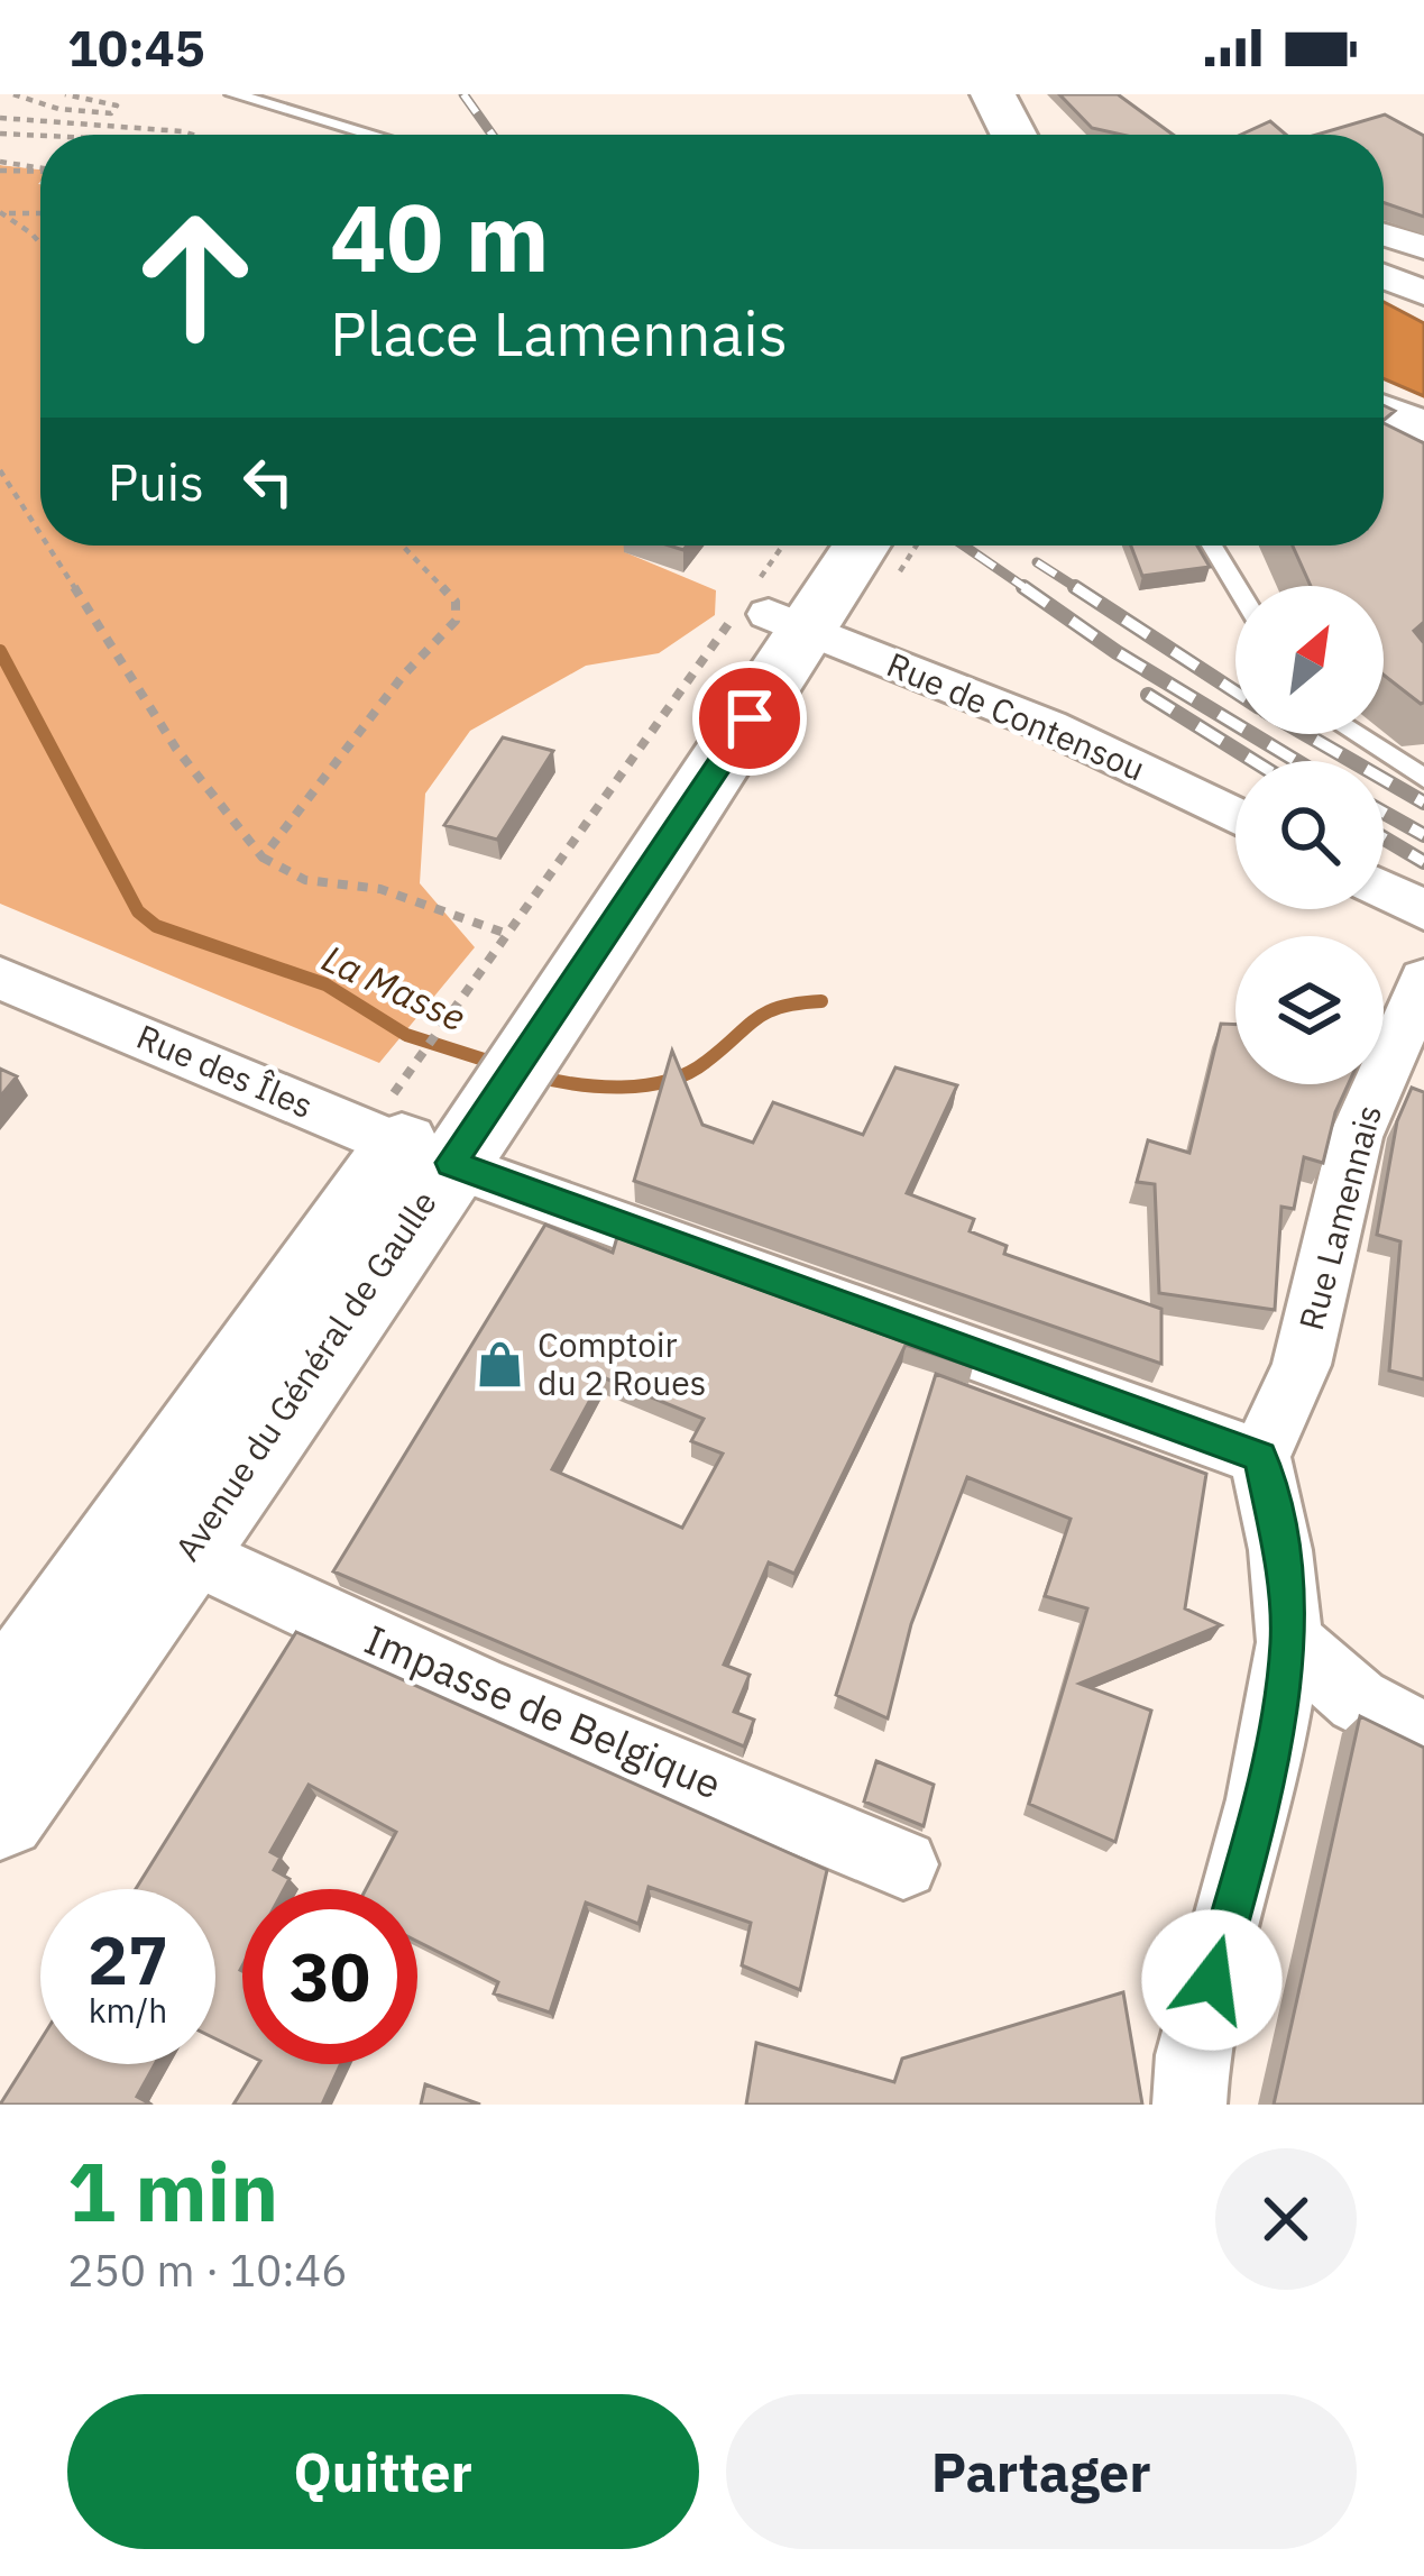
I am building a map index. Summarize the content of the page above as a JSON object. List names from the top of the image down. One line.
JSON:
{"streets":{"main road":["Avenue du Général de Gaulle"],"street":["Rue de Contensou","Rue des Îles","Rue Lamennais","Impasse de Belgique"]},"crossings":[["Rue de Contensou","Avenue du Général de Gaulle"],["Rue des Îles","Rue Lamennais"],["Rue des Îles","Avenue du Général de Gaulle"],["Avenue du Général de Gaulle","Impasse de Belgique"]],"water":["La Masse"],"places":{"shop":["Comptoir du 2 Roues"]},"north":"top right","page":{"status":"10:45","turn":["40 m","Place Lamennais"],"then":"Puis","speed":"27 km/h","limit":"30","heading":["1 min","250 m · 10:46"],"buttons":["Quitter","Partager"]}}
